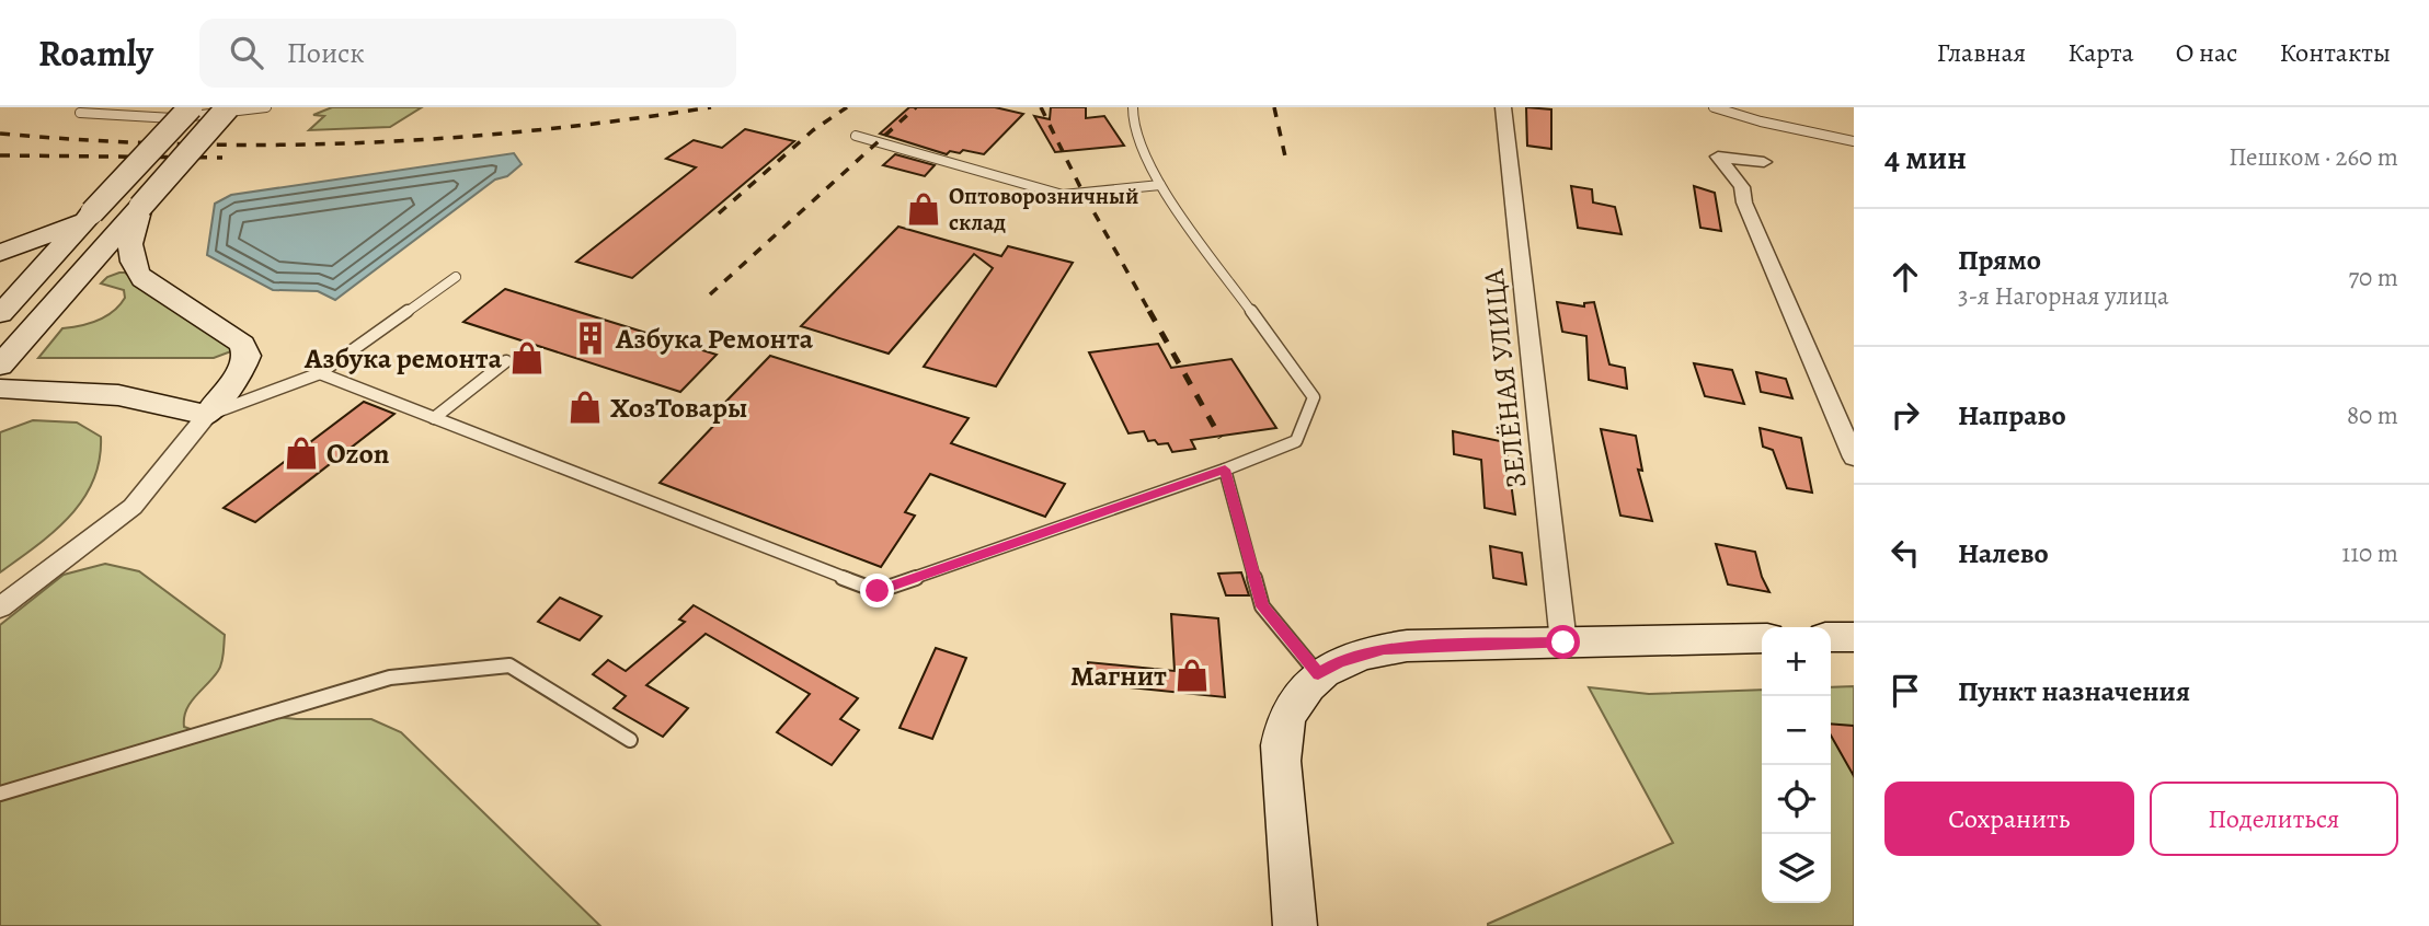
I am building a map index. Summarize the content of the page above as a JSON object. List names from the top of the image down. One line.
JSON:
{"streets":{"street":["ЗЕЛЁНАЯ УЛИЦА"]},"places":{"shop":["Оптоворозничный склад","Азбука ремонта","ХозТовары","Ozon","Магнит"],"building":["Азбука Ремонта"]},"page":{"header":"Roamly","search":"Поиск","nav":["Главная","Карта","О нас","Контакты"],"heading":["4 мин","Пешком · 260 m"],"list":[["Прямо","3-я Нагорная улица","70 m"],["Направо","80 m"],["Налево","110 m"],"Пункт назначения"],"map_buttons":["+","−"],"buttons":["Сохранить","Поделиться"]}}
